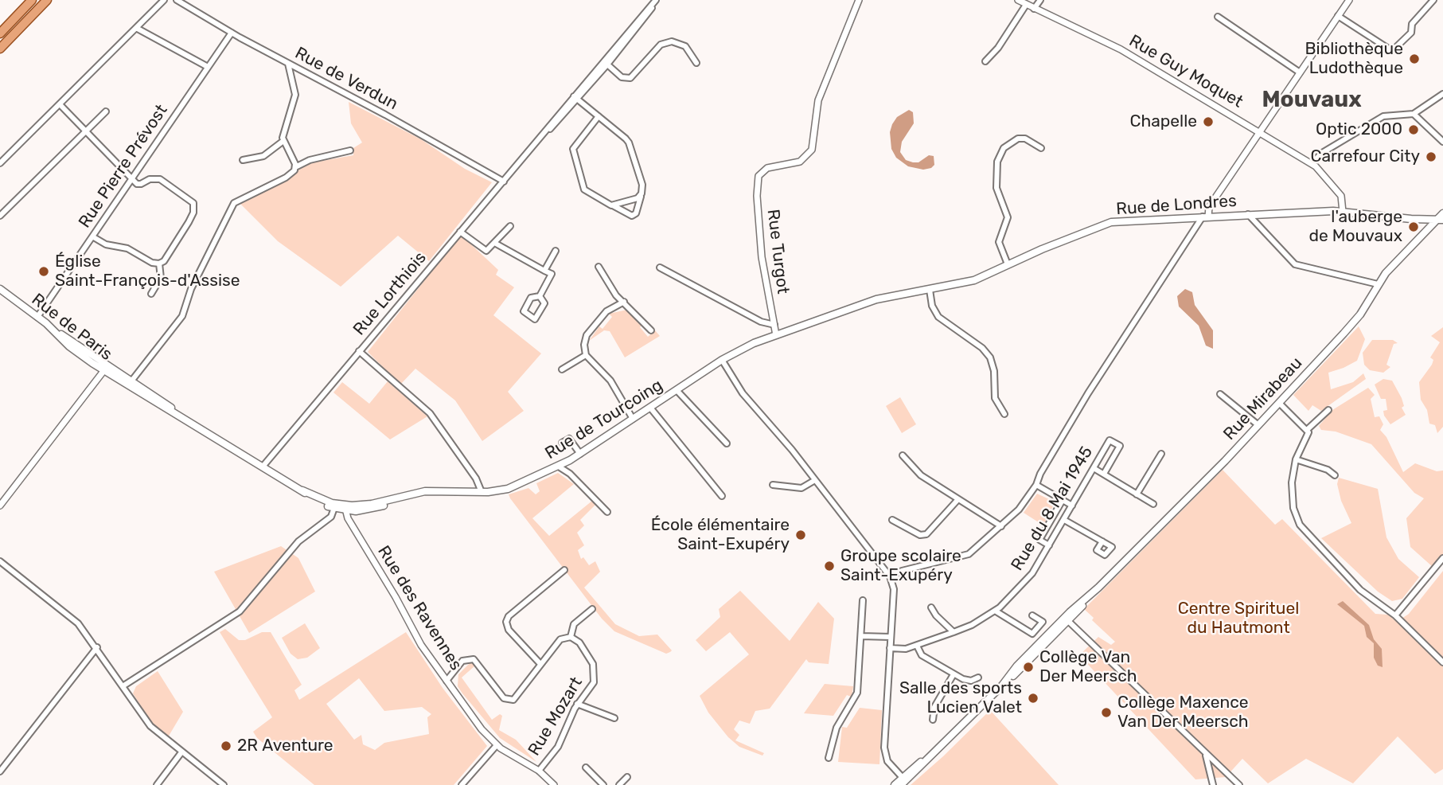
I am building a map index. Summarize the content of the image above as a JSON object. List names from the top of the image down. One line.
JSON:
{"streets":{"main road":["Rue de Londres","Rue de Paris","Rue Mirabeau","Rue de Tourcoing"],"street":["Rue Guy Moquet","Rue de Verdun","Rue Pierre Prévost","Rue Turgot","Rue Lorthiois","Rue du 8 Mai 1945","Rue des Ravennes","Rue Mozart"]},"crossings":[["Rue Guy Moquet","Rue de Londres"],["Rue de Verdun","Rue Pierre Prévost"],["Rue de Verdun","Rue Lorthiois"],["Rue Pierre Prévost","Rue de Paris"],["Rue de Londres","Rue Turgot"],["Rue de Londres","Rue Mirabeau"],["Rue de Londres","Rue de Tourcoing"],["Rue Turgot","Rue de Tourcoing"],["Rue Lorthiois","Rue de Tourcoing"],["Rue de Paris","Rue de Tourcoing"],["Rue de Tourcoing","Rue des Ravennes"],["Rue des Ravennes","Rue Mozart"]],"districts":["Mouvaux"],"parks":["Centre Spirituel du Hautmont"],"places":["Bibliothèque Ludothèque","Chapelle","Optic 2000","Carrefour City","l'auberge de Mouvaux","Église Saint-François-d'Assise","École élémentaire Saint-Exupéry","Groupe scolaire Saint-Exupéry","Collège Van Der Meersch","Salle des sports Lucien Valet","Collège Maxence Van Der Meersch","2R Aventure"]}
